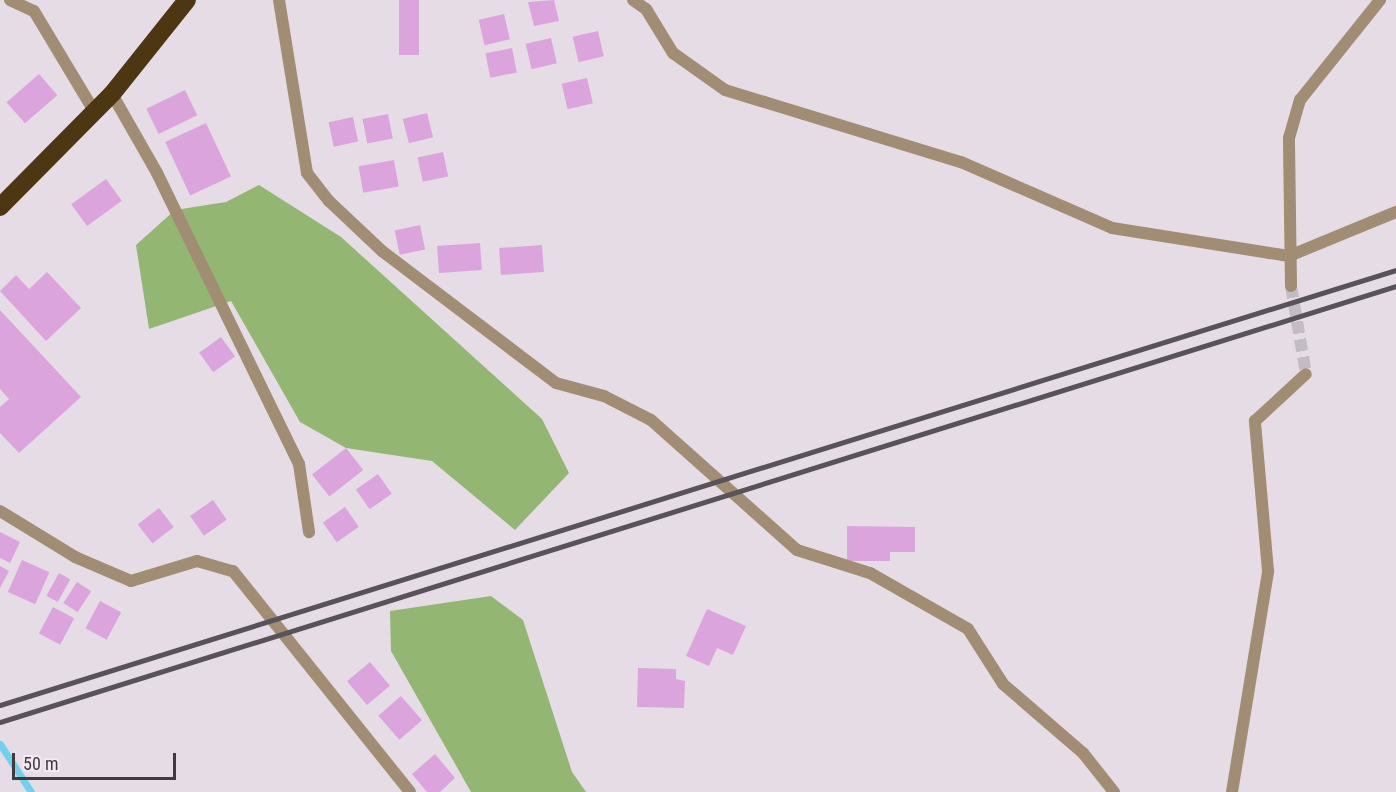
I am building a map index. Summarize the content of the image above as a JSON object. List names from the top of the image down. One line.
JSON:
{"scale_bar":"50 m"}
